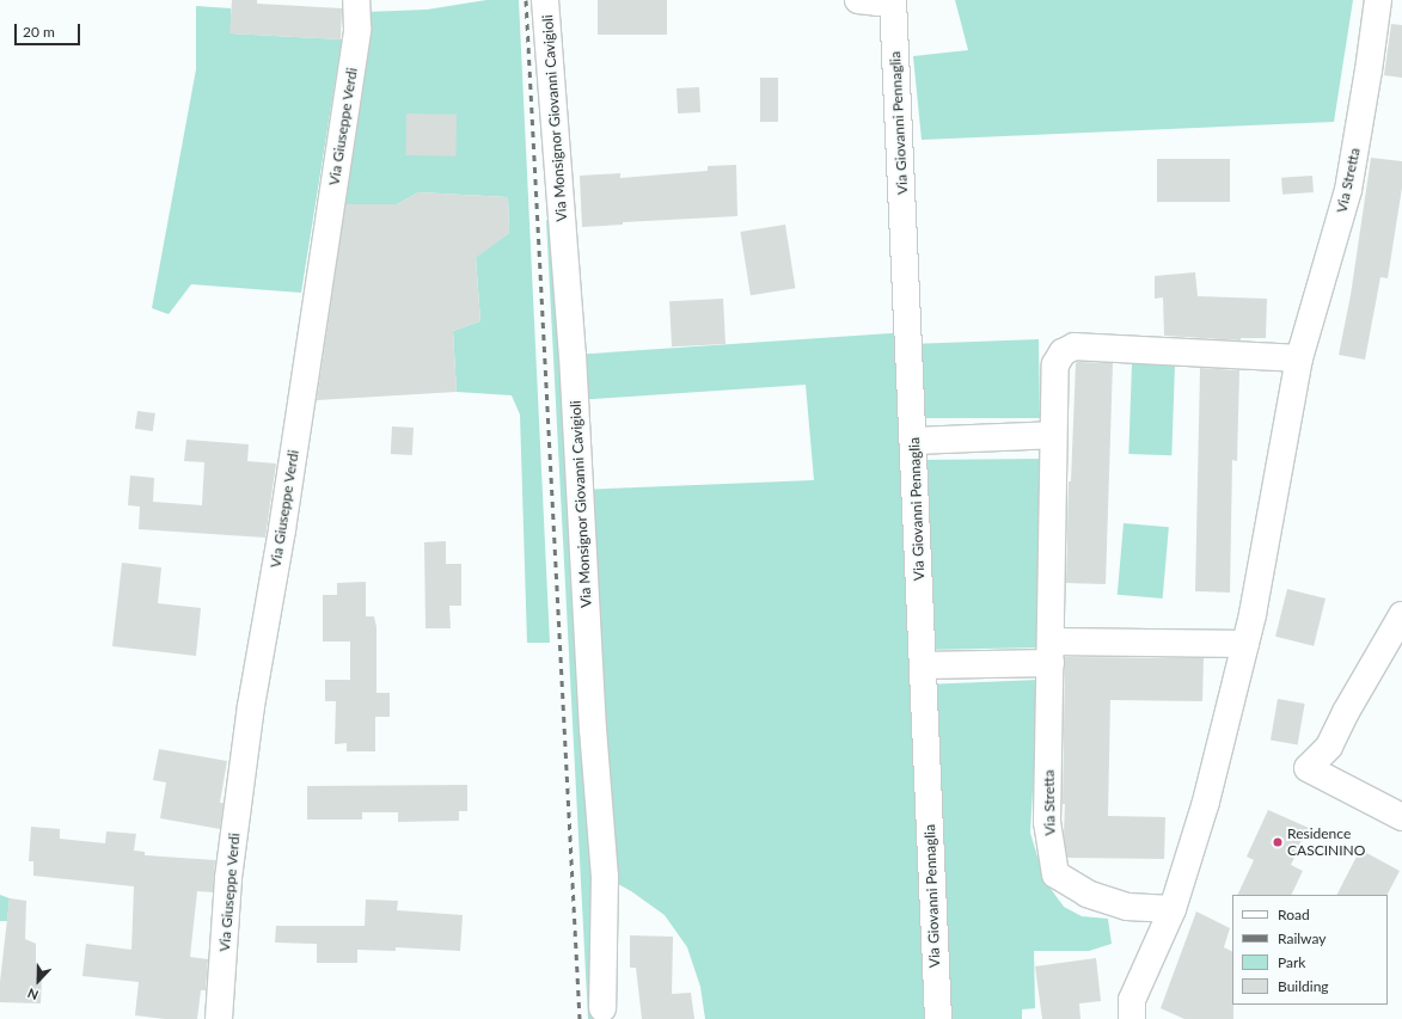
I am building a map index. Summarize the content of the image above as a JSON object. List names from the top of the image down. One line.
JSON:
{"streets":{"street":["Via Monsignor Giovanni Cavigioli","Via Giovanni Pennaglia","Via Giuseppe Verdi","Via Stretta"]},"places":["Residence CASCININO"],"legend":["Road","Railway","Park","Building"],"scale_bar":"20 m","north":"bottom"}
